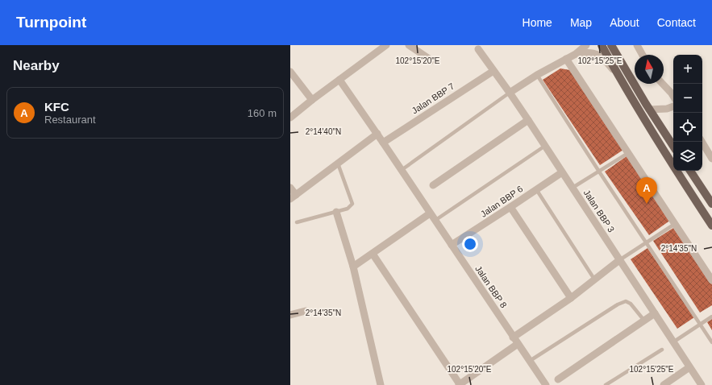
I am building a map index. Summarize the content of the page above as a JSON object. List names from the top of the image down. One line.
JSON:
{"streets":{"street":["Jalan BBP 7","Jalan BBP 6","Jalan BBP 3","Jalan BBP 8"]},"crossings":[["Jalan BBP 7","Jalan BBP 3"],["Jalan BBP 7","Jalan BBP 8"],["Jalan BBP 6","Jalan BBP 3"],["Jalan BBP 6","Jalan BBP 8"]],"north":"top","page":{"header":"Turnpoint","nav":["Home","Map","About","Contact"],"heading":"Nearby","map_buttons":["+","−"],"list":[{"mark":"A","name":"KFC","note":"Restaurant","value":"160 m"}],"pins":"A"},"coordinates":["102°15'20\"E","102°15'25\"E","2°14'40\"N","2°14'35\"N"]}
